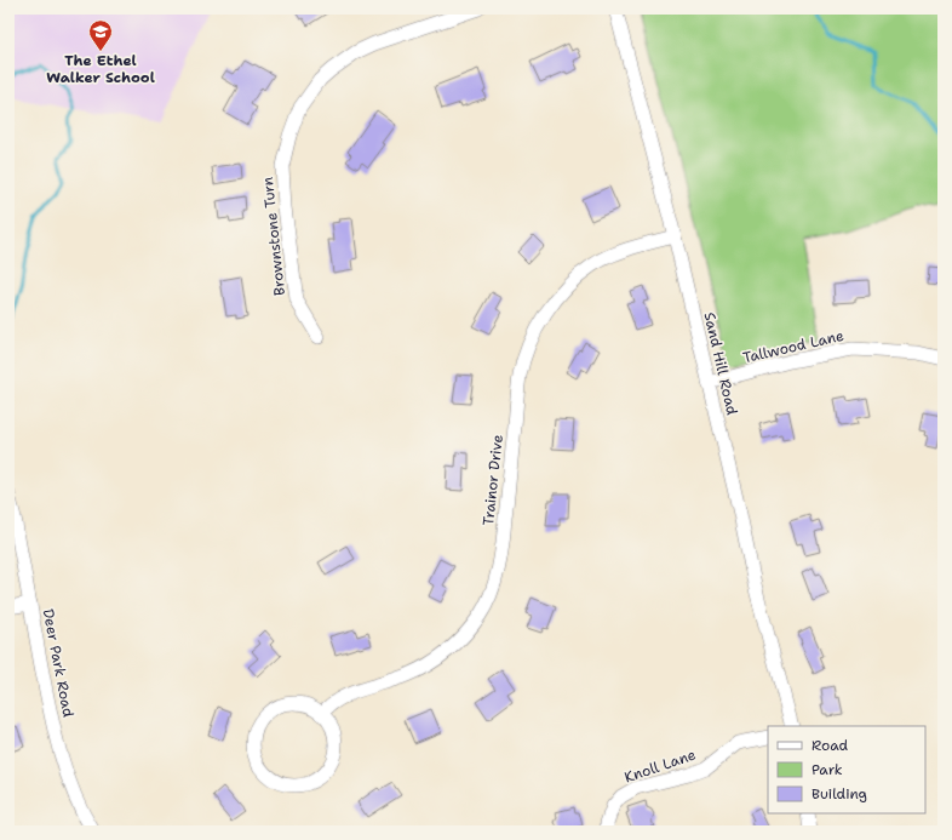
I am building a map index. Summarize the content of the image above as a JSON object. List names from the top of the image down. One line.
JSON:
{"streets":{"street":["Brownstone Turn","Tallwood Lane","Sand Hill Road","Trainor Drive","Deer Park Road","Knoll Lane"]},"crossings":[["Tallwood Lane","Sand Hill Road"],["Sand Hill Road","Trainor Drive"]],"places":{"school or university":["The Ethel Walker School"]},"legend":["Road","Park","Building"]}
